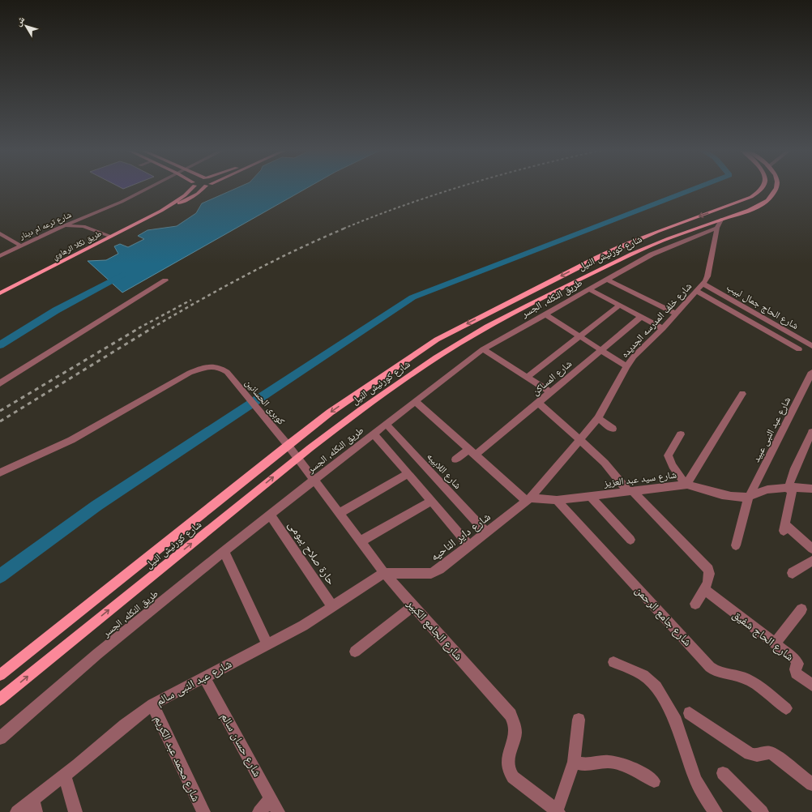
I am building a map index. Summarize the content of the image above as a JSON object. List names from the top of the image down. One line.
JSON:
{"streets":{"main road":["طريق نكلا الرهاوي","شارع كورنيش النيل"],"street":["شارع ترعه ام دينار","طريق النكله, الجسر","شارع الحاج جمال لبيب","شارع خلف المدرسه الجديده","شارع المساكن","كوبرى الحسانين","شارع عبد النبى عبيد","شارع اللابيبه","شارع سيد عبد العزيز","شارع داير الناحيه","حارة صلاح بيومى","شارع جامع الرحمن","شارع الجامع الكبير","شارع الحاج شفيق","شارع عبد النبى سالم","شارع حسان سالم","شارع محمد عبد الكريم"]},"crossings":[["شارع كورنيش النيل","طريق النكله, الجسر"],["شارع كورنيش النيل","شارع خلف المدرسه الجديده"],["شارع كورنيش النيل","كوبرى الحسانين"],["شارع كورنيش النيل","شارع الجامع الكبير"],["طريق النكله, الجسر","شارع خلف المدرسه الجديده"],["طريق النكله, الجسر","شارع اللابيبه"],["طريق النكله, الجسر","حارة صلاح بيومى"],["طريق النكله, الجسر","شارع الجامع الكبير"],["شارع الحاج جمال لبيب","شارع خلف المدرسه الجديده"],["شارع خلف المدرسه الجديده","شارع سيد عبد العزيز"],["شارع خلف المدرسه الجديده","شارع داير الناحيه"],["كوبرى الحسانين","شارع الجامع الكبير"],["شارع اللابيبه","شارع داير الناحيه"],["شارع سيد عبد العزيز","شارع داير الناحيه"],["شارع سيد عبد العزيز","شارع جامع الرحمن"],["شارع داير الناحيه","شارع الجامع الكبير"],["شارع داير الناحيه","شارع عبد النبى سالم"],["حارة صلاح بيومى","شارع عبد النبى سالم"],["شارع الجامع الكبير","شارع عبد النبى سالم"],["شارع عبد النبى سالم","شارع حسان سالم"],["شارع عبد النبى سالم","شارع محمد عبد الكريم"]],"north":"top left"}
